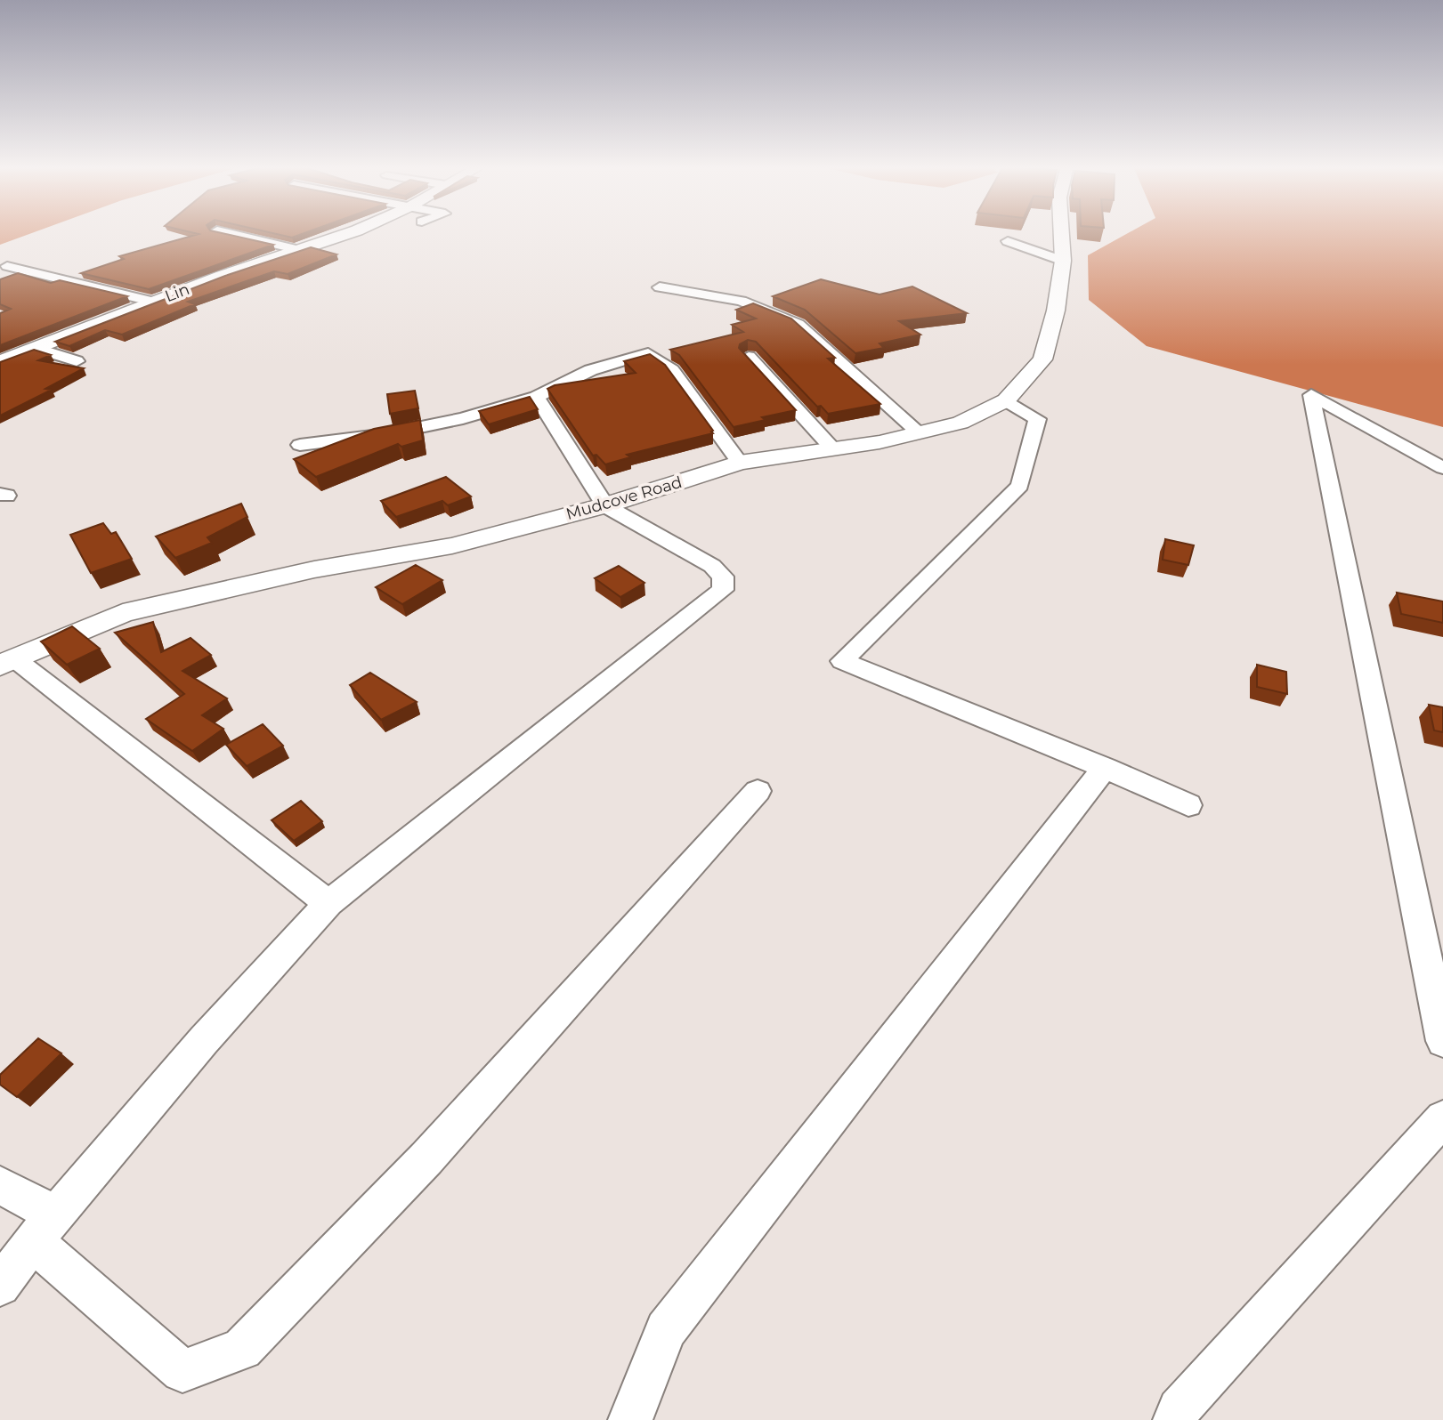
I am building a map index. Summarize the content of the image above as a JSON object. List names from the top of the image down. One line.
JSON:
{"streets":{"street":["Lin","Mudcove Road"]}}
